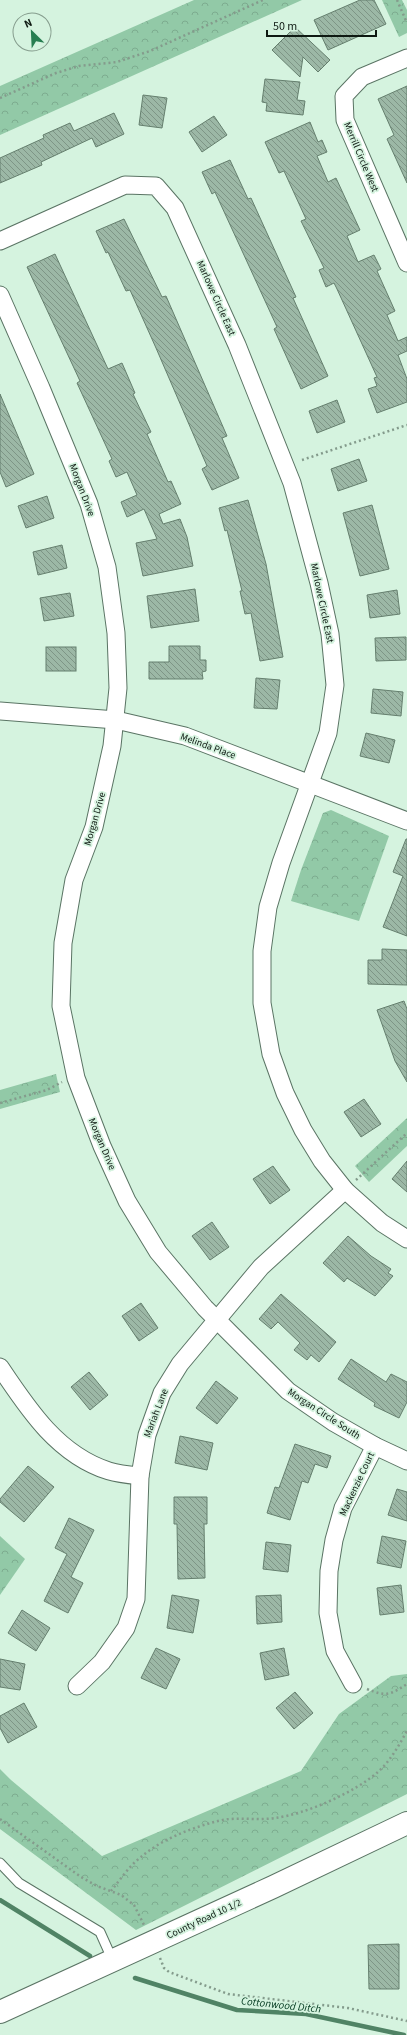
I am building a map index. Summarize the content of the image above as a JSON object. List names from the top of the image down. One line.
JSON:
{"streets":{"street":["Merrill Circle West","Marlowe Circle East","Morgan Drive","Melinda Place","Mariah Lane","Morgan Circle South","Mackenzie Court","County Road 10 1/2"]},"crossings":[["Marlowe Circle East","Melinda Place"],["Marlowe Circle East","Mariah Lane"],["Morgan Drive","Melinda Place"],["Morgan Drive","Mariah Lane"],["Morgan Drive","Morgan Circle South"],["Mariah Lane","Morgan Circle South"],["Morgan Circle South","Mackenzie Court"]],"water":["Cottonwood Ditch"],"scale_bar":"50 m","north":"top left"}
